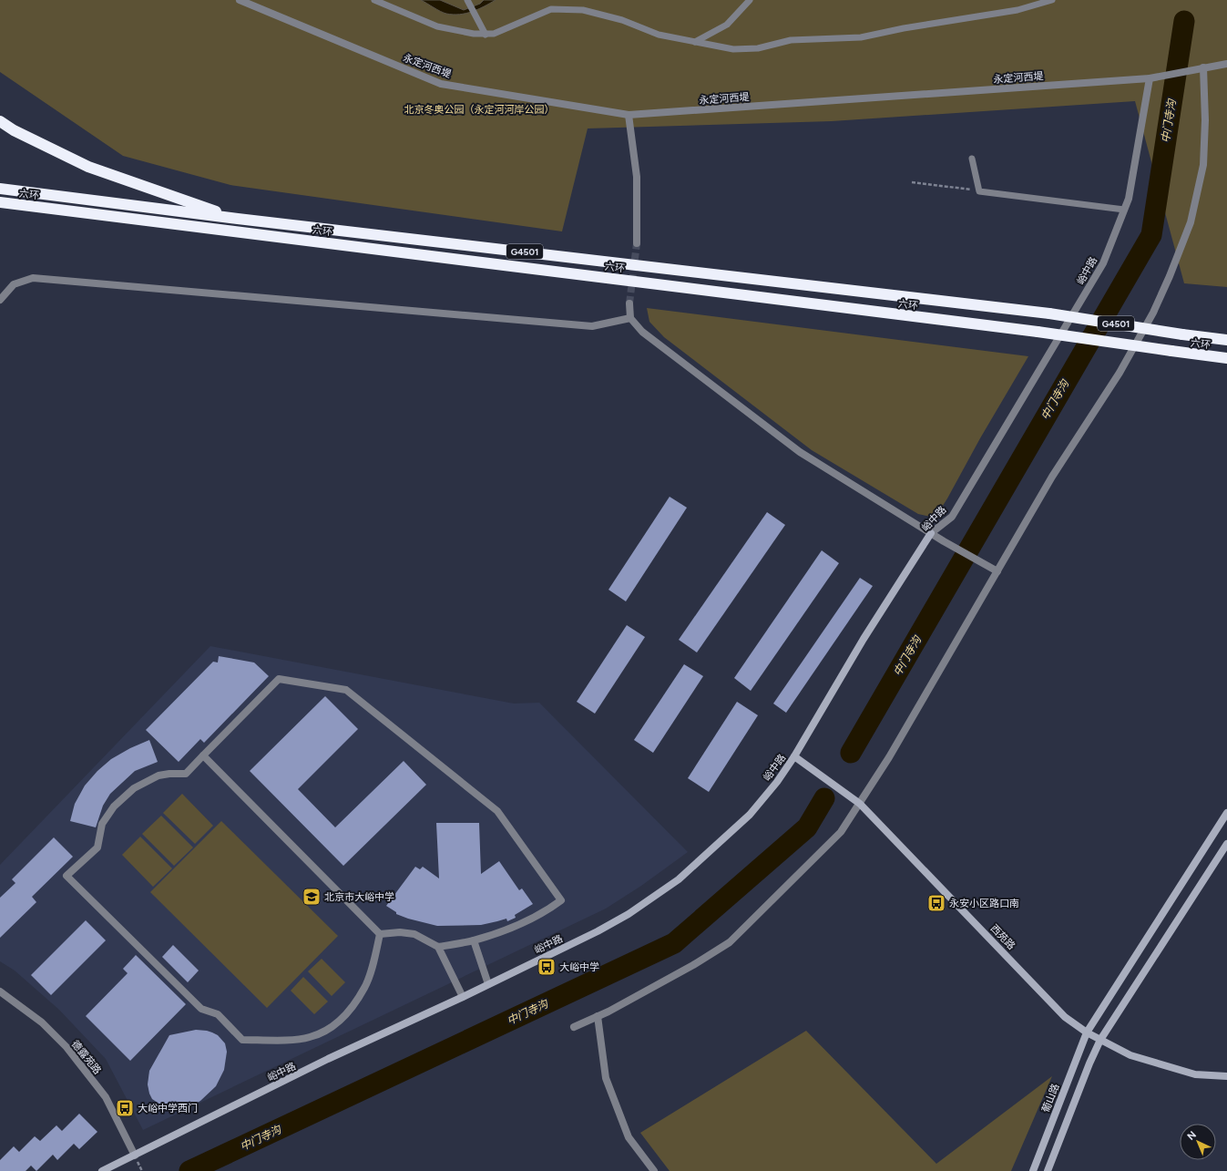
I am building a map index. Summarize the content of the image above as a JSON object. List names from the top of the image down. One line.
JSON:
{"streets":{"highway":["六环","G4501"],"main road":["峪中路","西苑路","葡山路"],"street":["永定河西堤","德露苑路"]},"crossings":[["永定河西堤","峪中路"],["峪中路","西苑路"],["峪中路","德露苑路"],["西苑路","葡山路"]],"water":["中门寺沟"],"parks":["北京冬奥公园（永定河河岸公园）"],"places":{"school or university":["北京市大峪中学"],"bus stop":["永安小区路口南","大峪中学","大峪中学西门"]},"north":"top left"}
